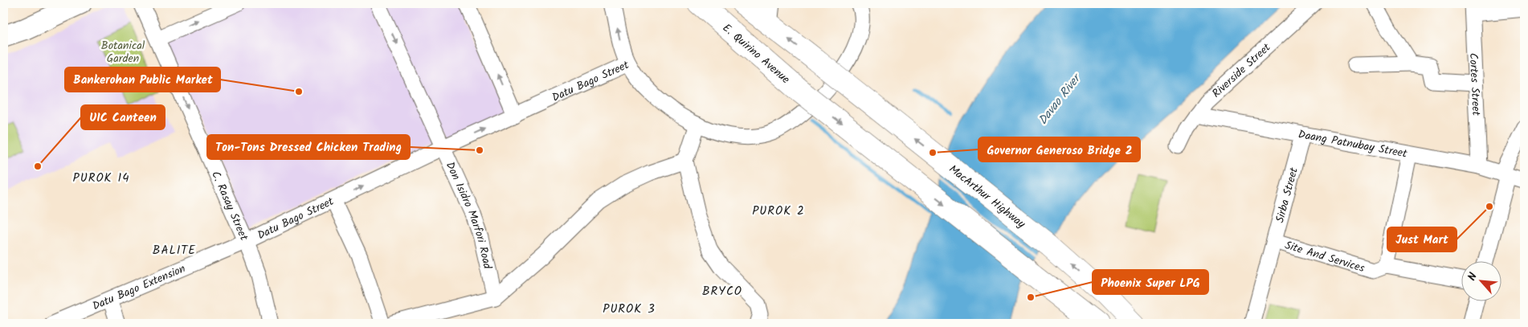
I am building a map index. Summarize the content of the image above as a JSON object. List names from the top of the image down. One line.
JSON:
{"streets":{"main road":["E. Quirino Avenue","MacArthur Highway"],"street":["Riverside Street","Datu Bago Street","Cortes Street","Daang Patnubay Street","Sirba Street","C. Rasay Street","Don Isidro Marfori Road","Site And Services","Datu Bago Extension"]},"crossings":[["Riverside Street","Daang Patnubay Street"],["Datu Bago Street","C. Rasay Street"],["Datu Bago Street","Don Isidro Marfori Road"],["Datu Bago Street","Datu Bago Extension"],["Cortes Street","Daang Patnubay Street"],["Daang Patnubay Street","Sirba Street"],["Sirba Street","Site And Services"],["C. Rasay Street","Datu Bago Extension"]],"one_way":["E. Quirino Avenue","MacArthur Highway","C. Rasay Street"],"districts":["PUROK 14","PUROK 2","BALITE","BRYCO","PUROK 3"],"water":["Davao River"],"parks":["Botanical Garden"],"places":["Bankerohan Public Market","Ton-Tons Dressed Chicken Trading","Governor Generoso Bridge 2","UIC Canteen","Just Mart","Phoenix Super LPG"],"north":"top left"}
